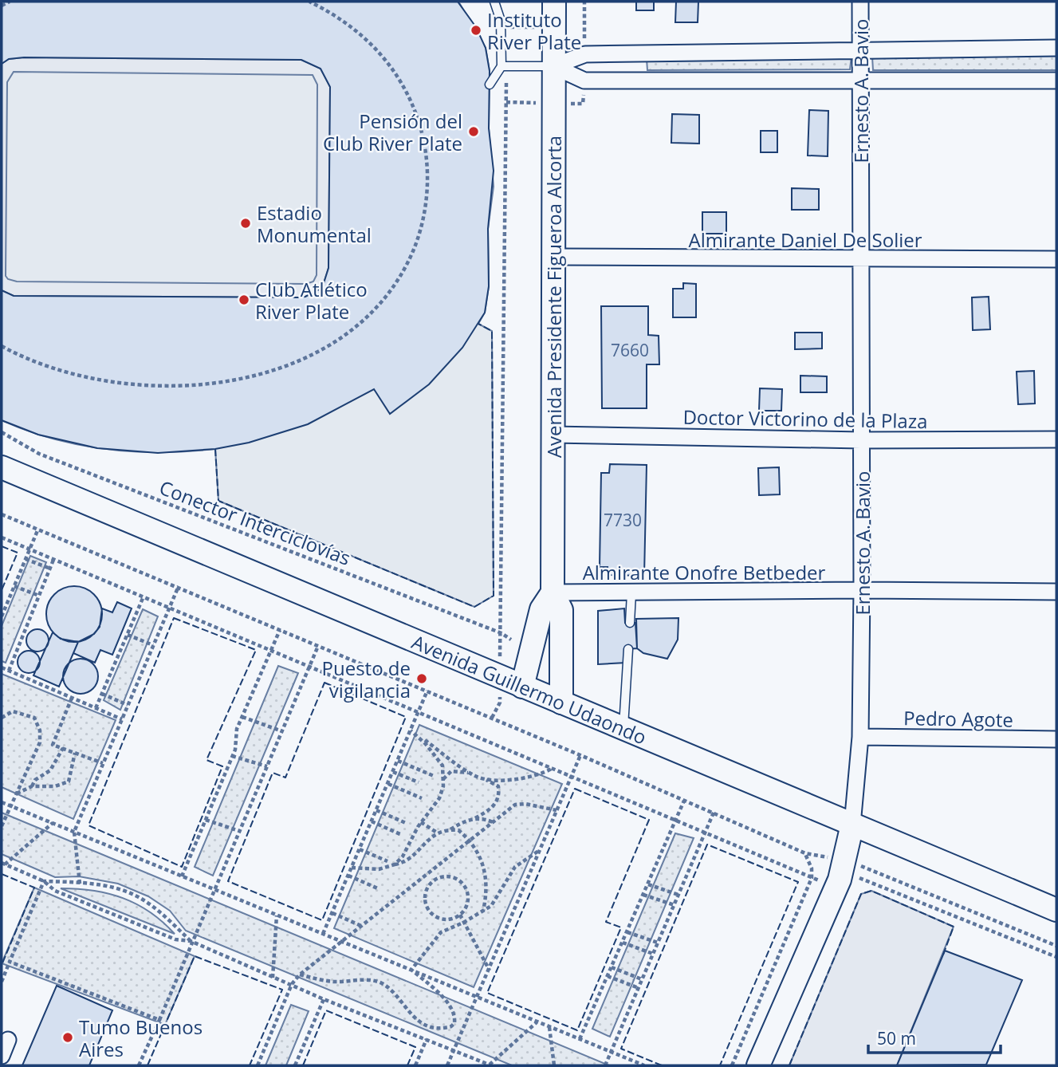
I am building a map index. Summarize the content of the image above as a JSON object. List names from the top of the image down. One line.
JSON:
{"streets":{"main road":["Ernesto A. Bavio","Avenida Presidente Figueroa Alcorta","Avenida Guillermo Udaondo"],"street":["Almirante Daniel De Solier","Doctor Victorino de la Plaza","Almirante Onofre Betbeder","Pedro Agote"],"path":["Conector Interciclovías"]},"crossings":[["Ernesto A. Bavio","Almirante Daniel De Solier"],["Ernesto A. Bavio","Doctor Victorino de la Plaza"],["Ernesto A. Bavio","Almirante Onofre Betbeder"],["Ernesto A. Bavio","Avenida Guillermo Udaondo"],["Ernesto A. Bavio","Pedro Agote"],["Almirante Daniel De Solier","Avenida Presidente Figueroa Alcorta"],["Avenida Presidente Figueroa Alcorta","Doctor Victorino de la Plaza"],["Avenida Presidente Figueroa Alcorta","Almirante Onofre Betbeder"],["Avenida Presidente Figueroa Alcorta","Avenida Guillermo Udaondo"]],"places":["Instituto River Plate","Pensión del Club River Plate","Estadio Monumental","Club Atlético River Plate","Puesto de vigilancia","Tumo Buenos Aires"],"house_numbers":["7660","7730"],"scale_bar":"50 m"}
